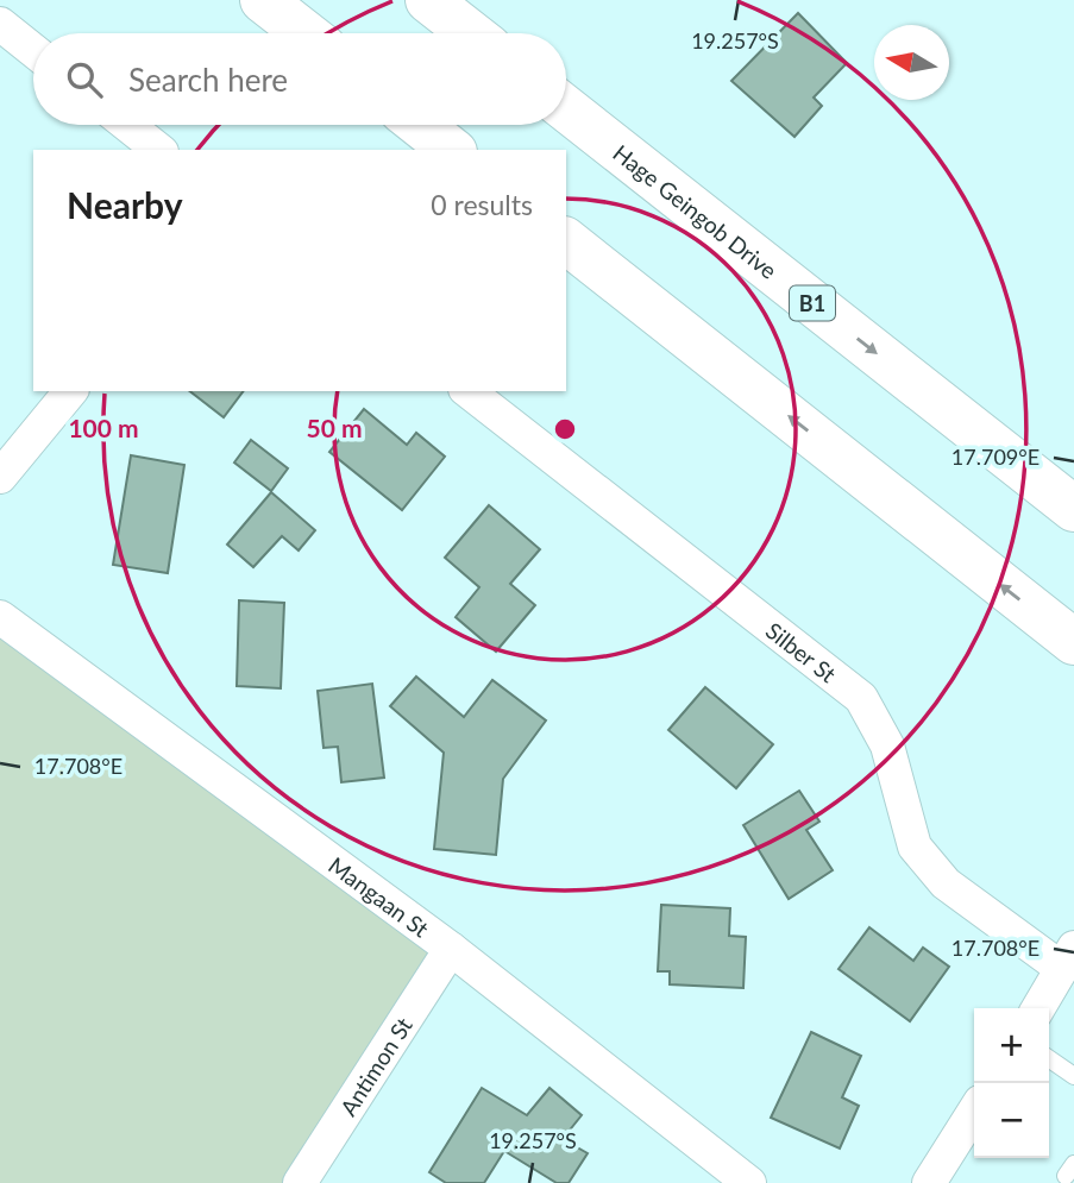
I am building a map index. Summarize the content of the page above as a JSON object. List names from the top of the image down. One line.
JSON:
{"streets":{"highway":["Hage Geingob Drive","B1"],"street":["Silber St","Mangaan St","Antimon St"]},"crossings":[["Mangaan St","Antimon St"]],"north":"left","page":{"search":"Search here","heading":["Nearby","0 results"],"map_buttons":["+","−"]},"coordinates":["19.257°S","17.709°E","17.708°E"],"rings":["50 m","100 m"]}
